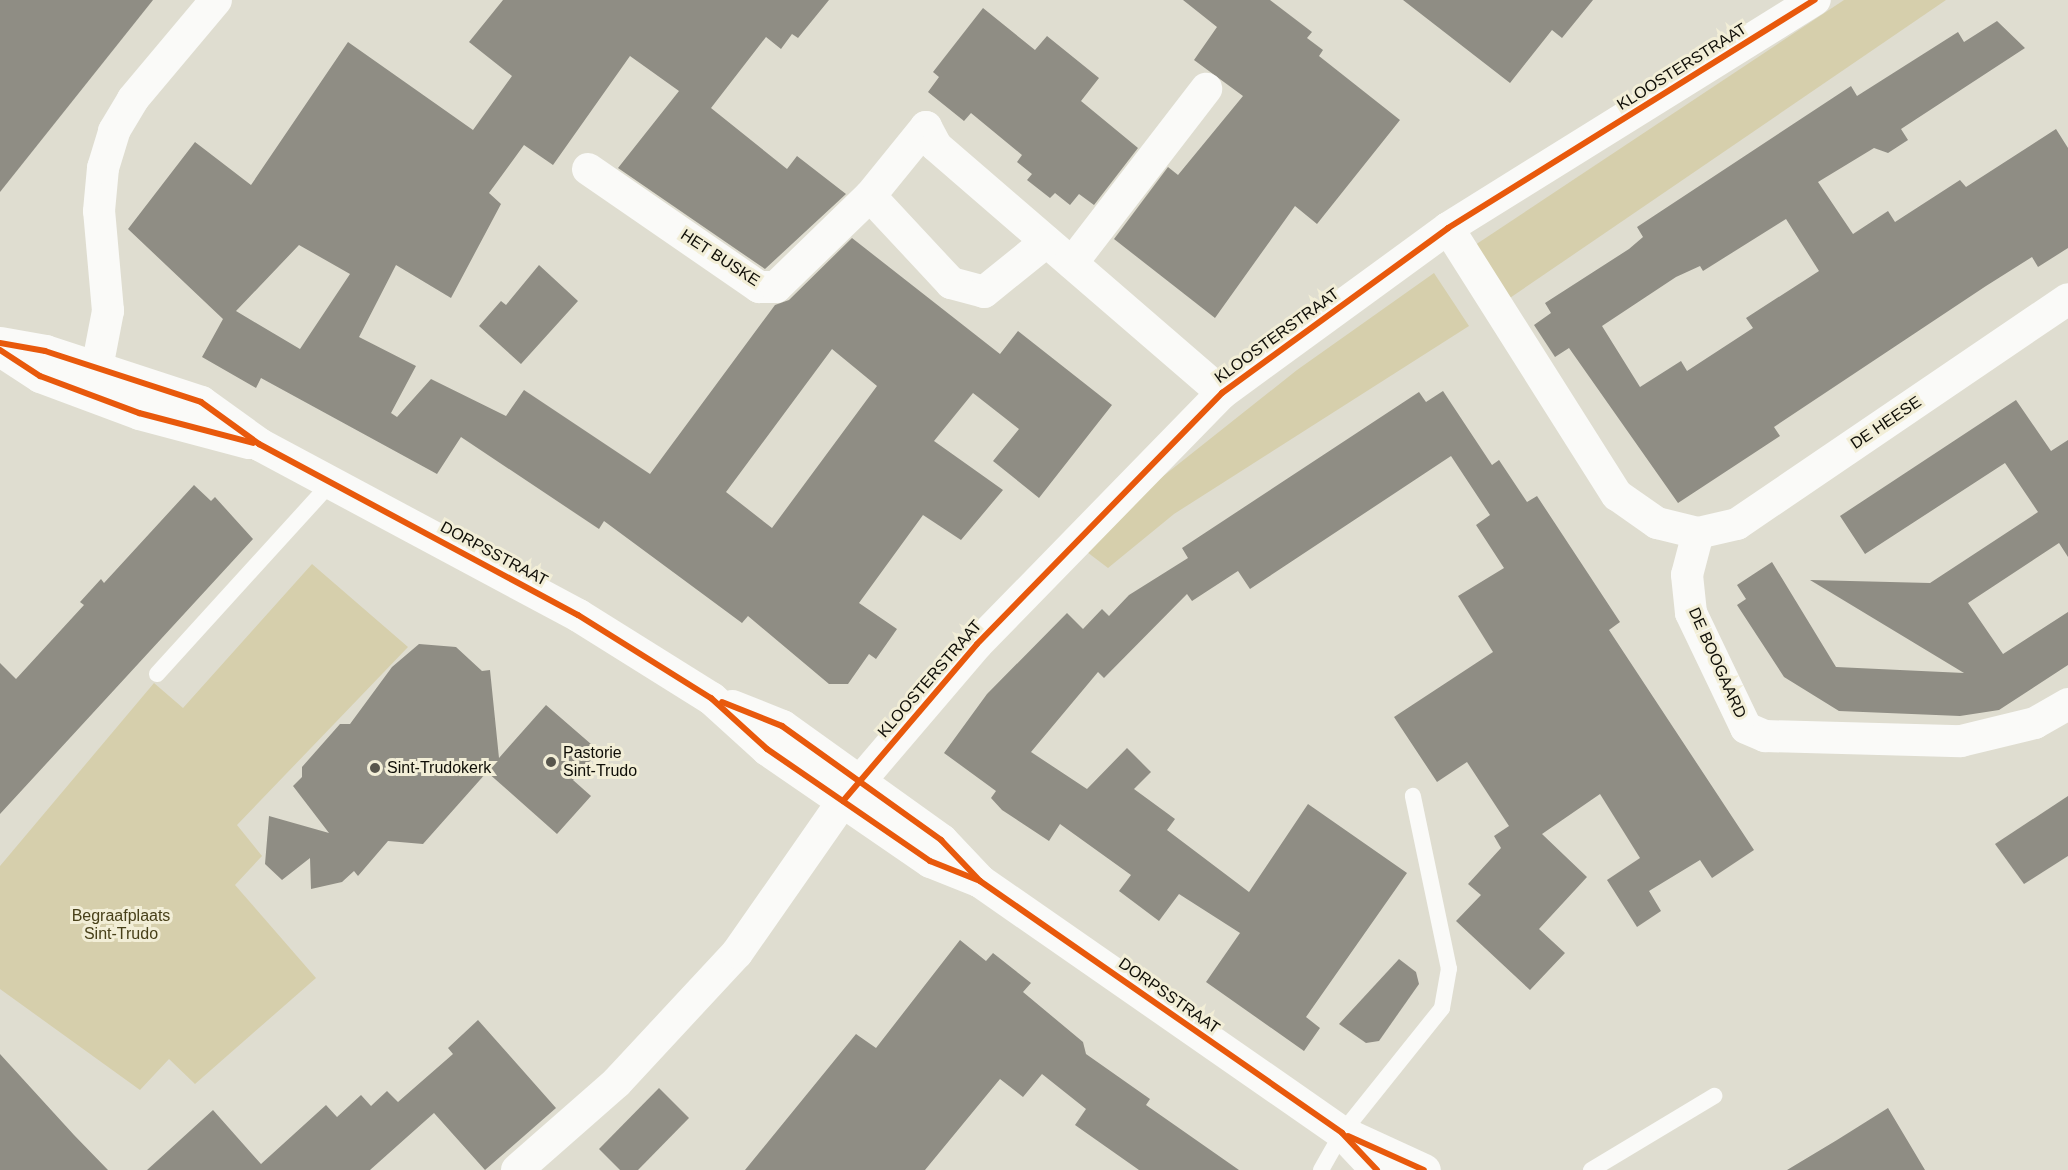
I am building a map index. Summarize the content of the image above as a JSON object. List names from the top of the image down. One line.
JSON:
{"streets":{"street":["KLOOSTERSTRAAT","HET BUSKE","DE HEESE","DORPSSTRAAT","DE BOOGAARD"]},"crossings":[["KLOOSTERSTRAAT","HET BUSKE"],["KLOOSTERSTRAAT","DORPSSTRAAT"],["DE HEESE","DE BOOGAARD"]],"parks":["Begraafplaats Sint-Trudo"],"places":["Pastorie Sint-Trudo","Sint-Trudokerk"]}
